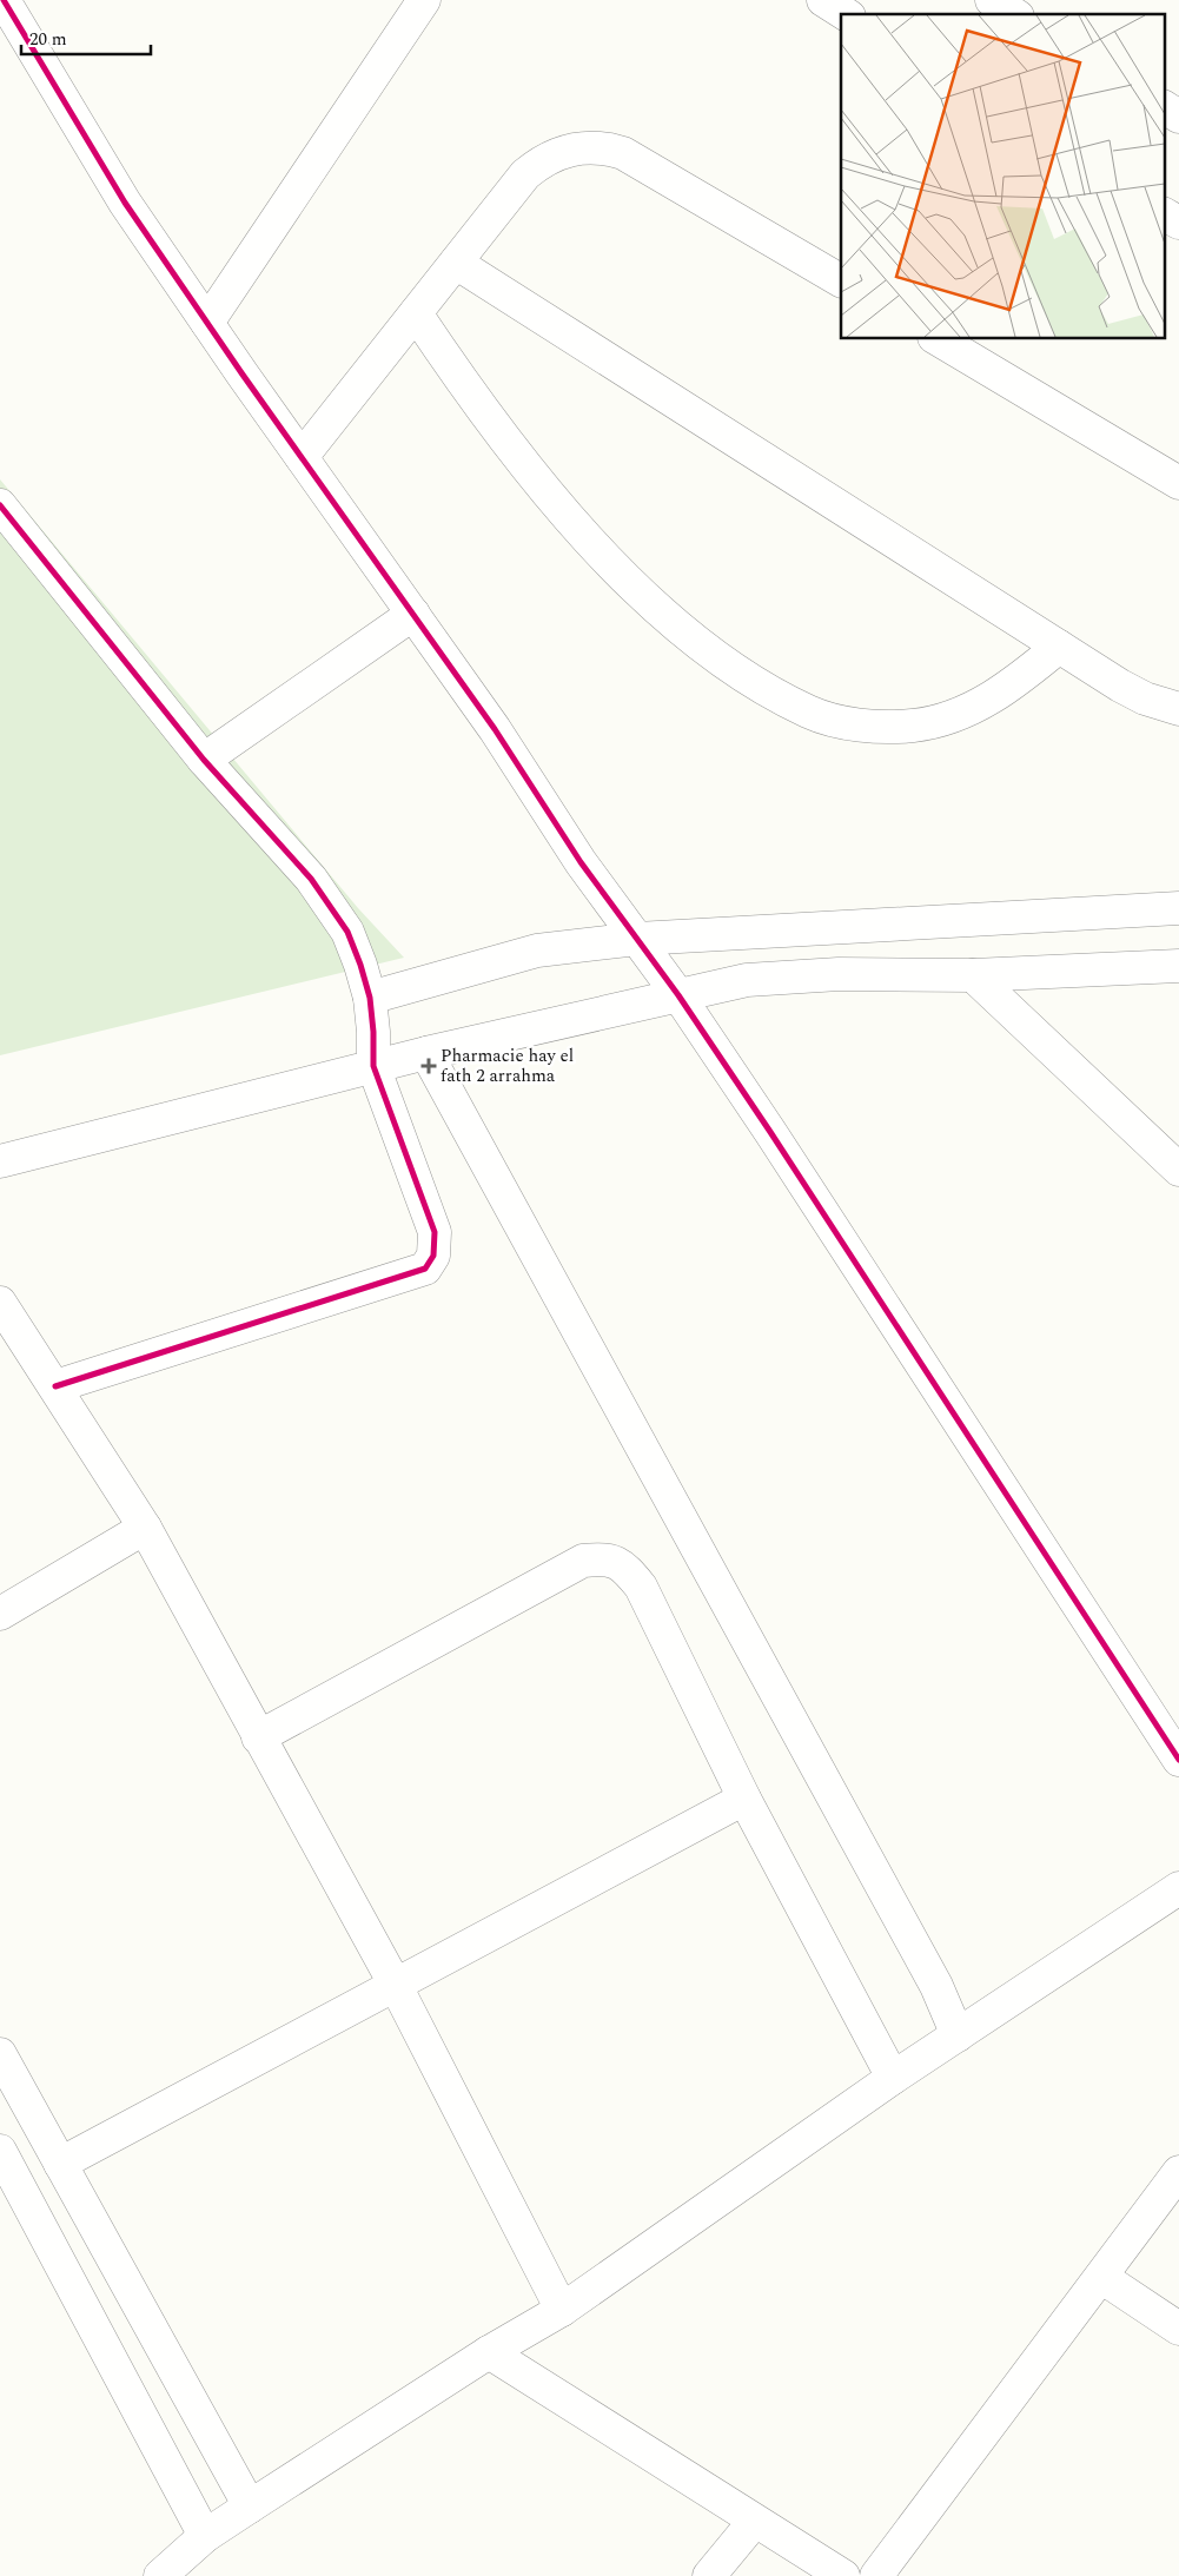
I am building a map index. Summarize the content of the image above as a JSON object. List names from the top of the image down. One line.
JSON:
{"places":{"health":["Pharmacie hay el fath 2 arrahma"]},"scale_bar":"20 m"}
